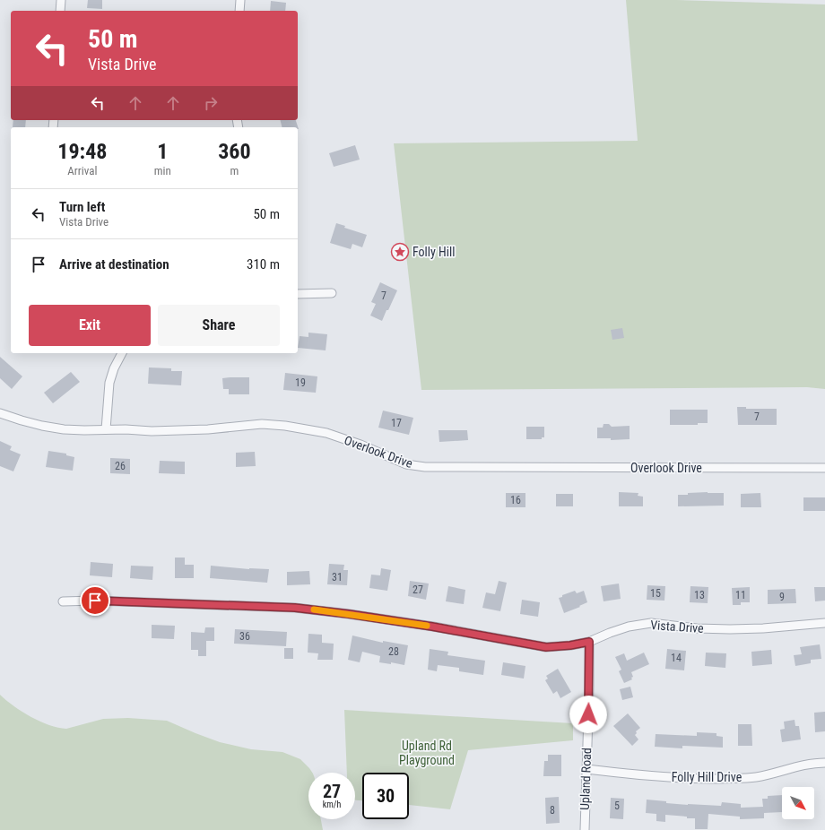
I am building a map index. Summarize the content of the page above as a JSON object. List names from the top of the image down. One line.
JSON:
{"streets":{"street":["Overlook Drive","Vista Drive","Folly Hill Drive","Upland Road"]},"crossings":[["Vista Drive","Upland Road"],["Folly Hill Drive","Upland Road"]],"parks":["Upland Rd Playground"],"places":{"place":["Folly Hill"]},"house_numbers":["7","19","7","17","26","16","31","27","15","13","11","9","36","28","14","5","8"],"north":"bottom right","page":{"turn":["50 m","Vista Drive"],"eta":["19:48","Arrival","1","min","360","m"],"list":[{"name":"Turn left","note":"Vista Drive","value":"50 m"},{"name":"Arrive at destination","value":"310 m"}],"buttons":["Exit","Share"],"speed":"27 km/h","limit":"30"}}
